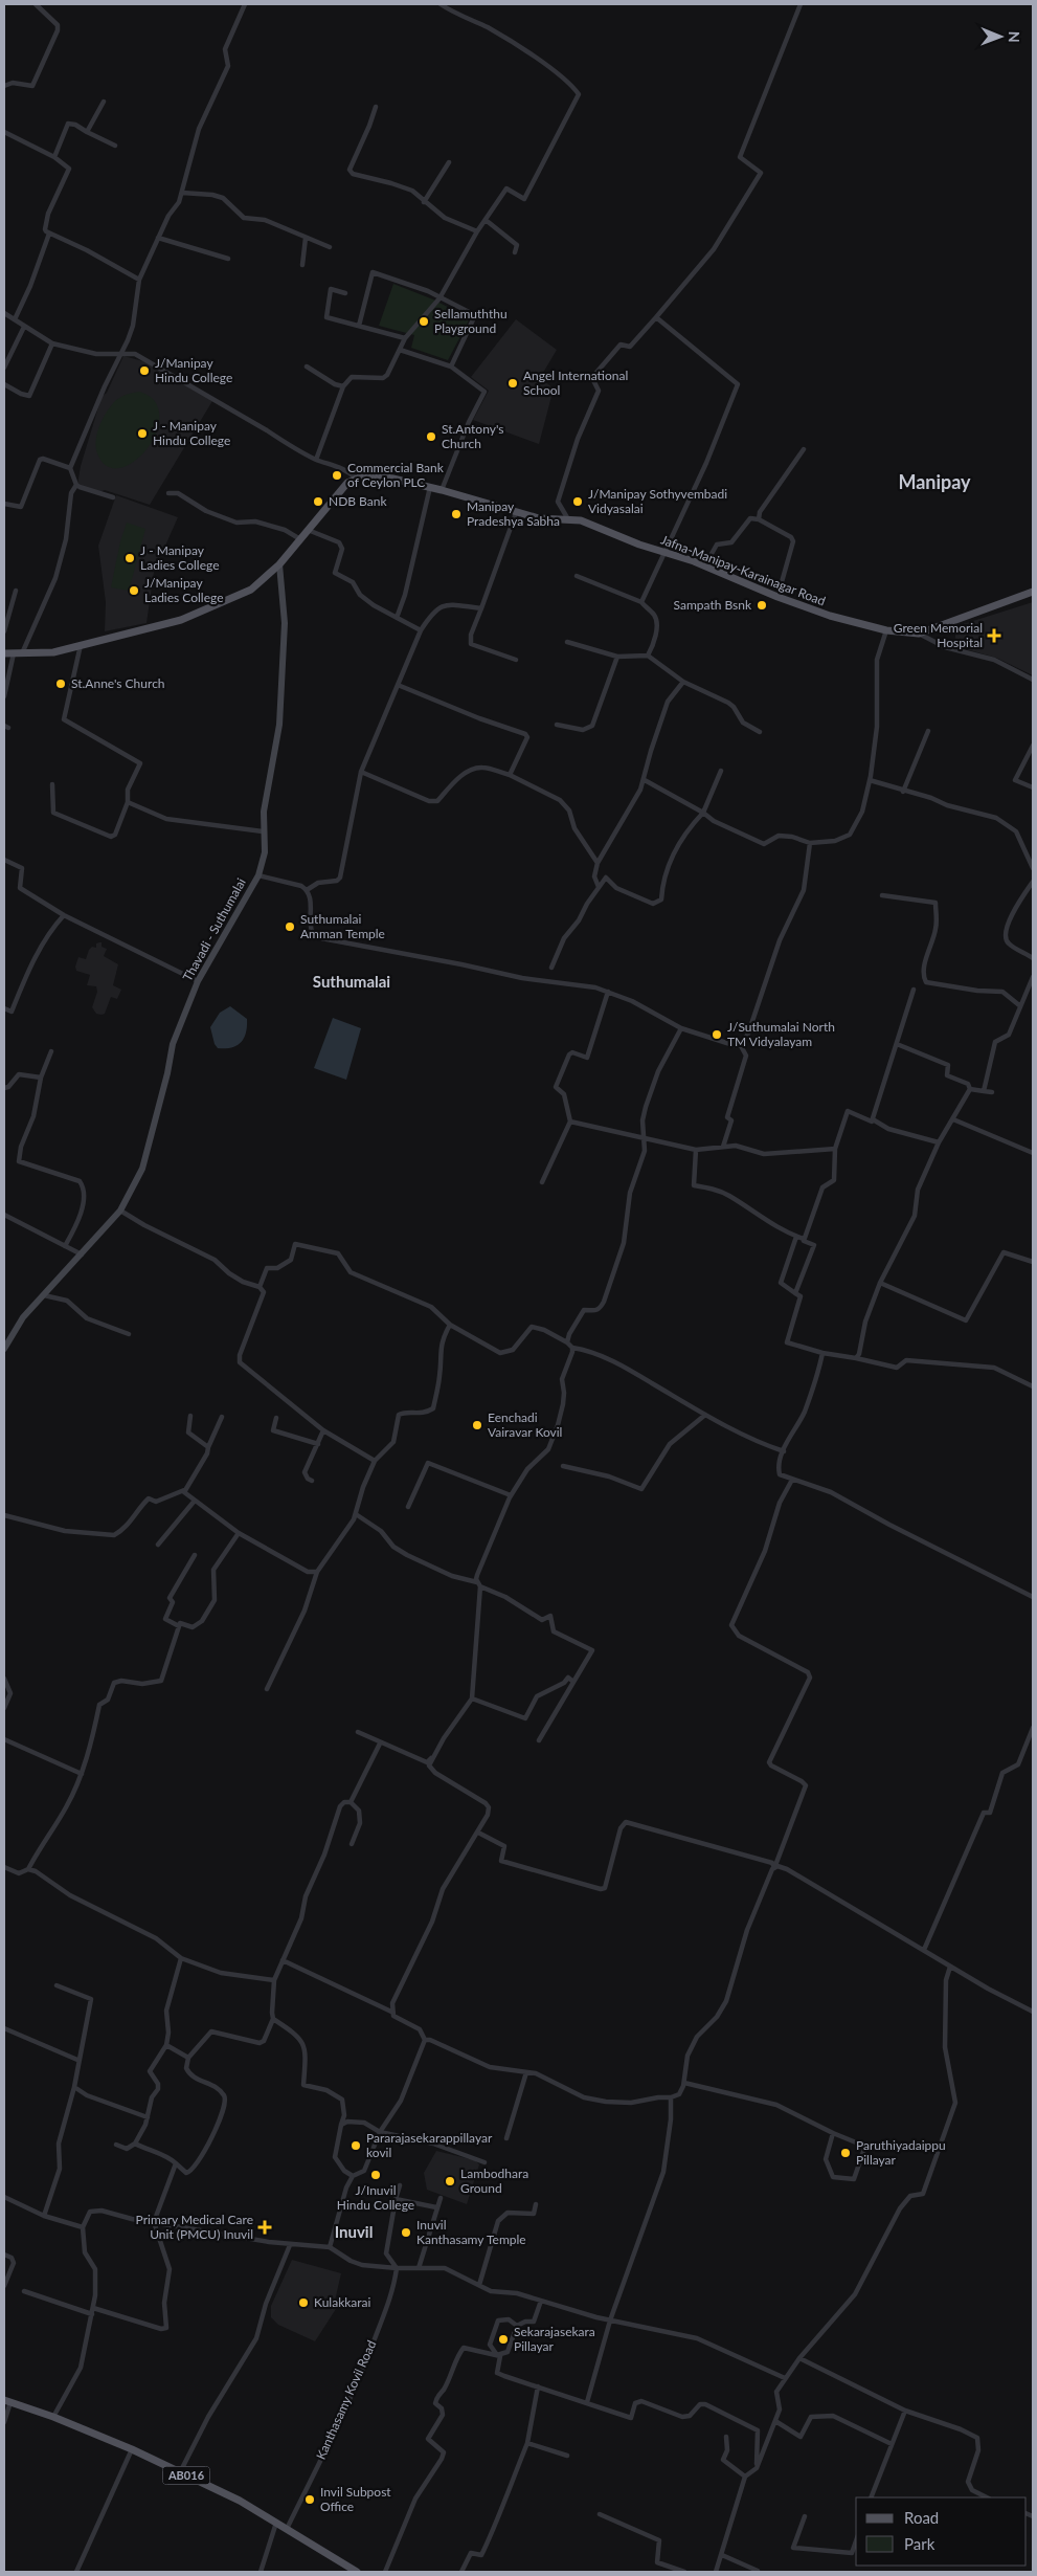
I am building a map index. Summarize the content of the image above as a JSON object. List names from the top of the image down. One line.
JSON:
{"streets":{"main road":["Jafna-Manipay-Karainagar Road","Thavadi - Suthumalai","AB016"],"street":["Kanthasamy Kovil Road"]},"crossings":[["Kanthasamy Kovil Road","AB016"]],"districts":["Manipay","Suthumalai","Inuvil"],"places":{"other":["Sellamuththu Playground","J/Manipay Hindu College","Angel International School","J - Manipay Hindu College","St.Antony's Church","Commercial Bank of Ceylon PLC","NDB Bank","J/Manipay Sothyvembadi Vidyasalai","Manipay Pradeshya Sabha","J - Manipay Ladies College","J/Manipay Ladies College","Sampath Bsnk","St.Anne's Church","Suthumalai Amman Temple","J/Suthumalai North TM Vidyalayam","Eenchadi Vairavar Kovil","Pararajasekarappillayar kovil","Paruthiyadaippu Pillayar","J/Inuvil Hindu College","Lambodhara Ground","Inuvil Kanthasamy Temple","Kulakkarai","Sekarajasekara Pillayar","Invil Subpost Office"],"health":["Green Memorial Hospital","Primary Medical Care Unit (PMCU) Inuvil"]},"legend":["Road","Park"],"north":"right"}
